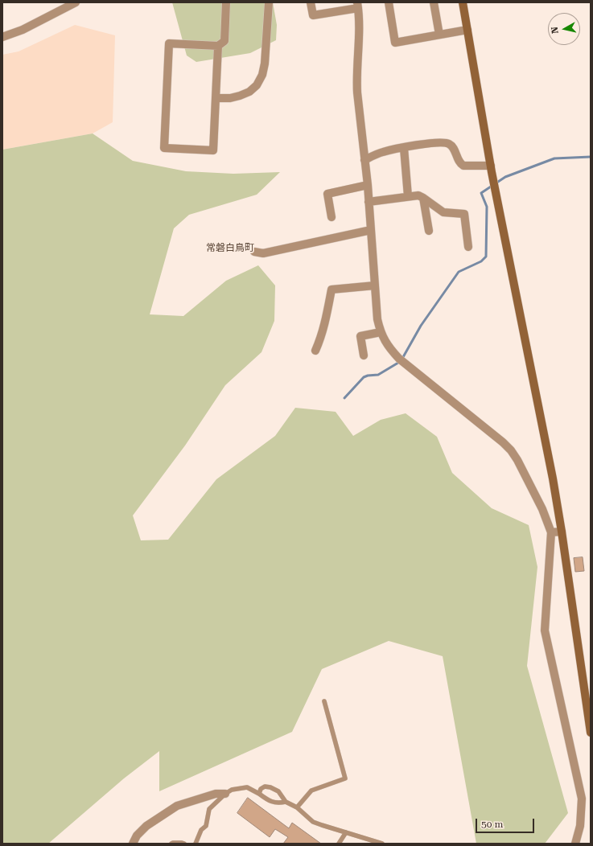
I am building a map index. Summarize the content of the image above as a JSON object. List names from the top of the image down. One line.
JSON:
{"districts":["常磐白鳥町"],"scale_bar":"50 m","north":"left"}
